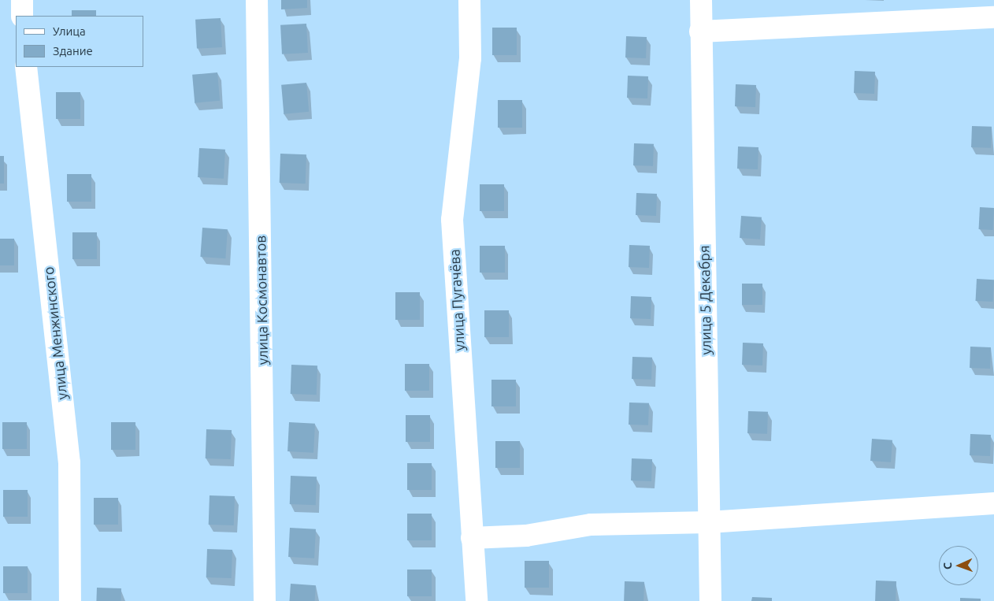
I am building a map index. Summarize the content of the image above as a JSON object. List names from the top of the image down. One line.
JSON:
{"streets":{"street":["улица Космонавтов","улица Пугачёва","улица 5 Декабря","улица Менжинского"]},"legend":["Улица","Здание"],"north":"left"}
